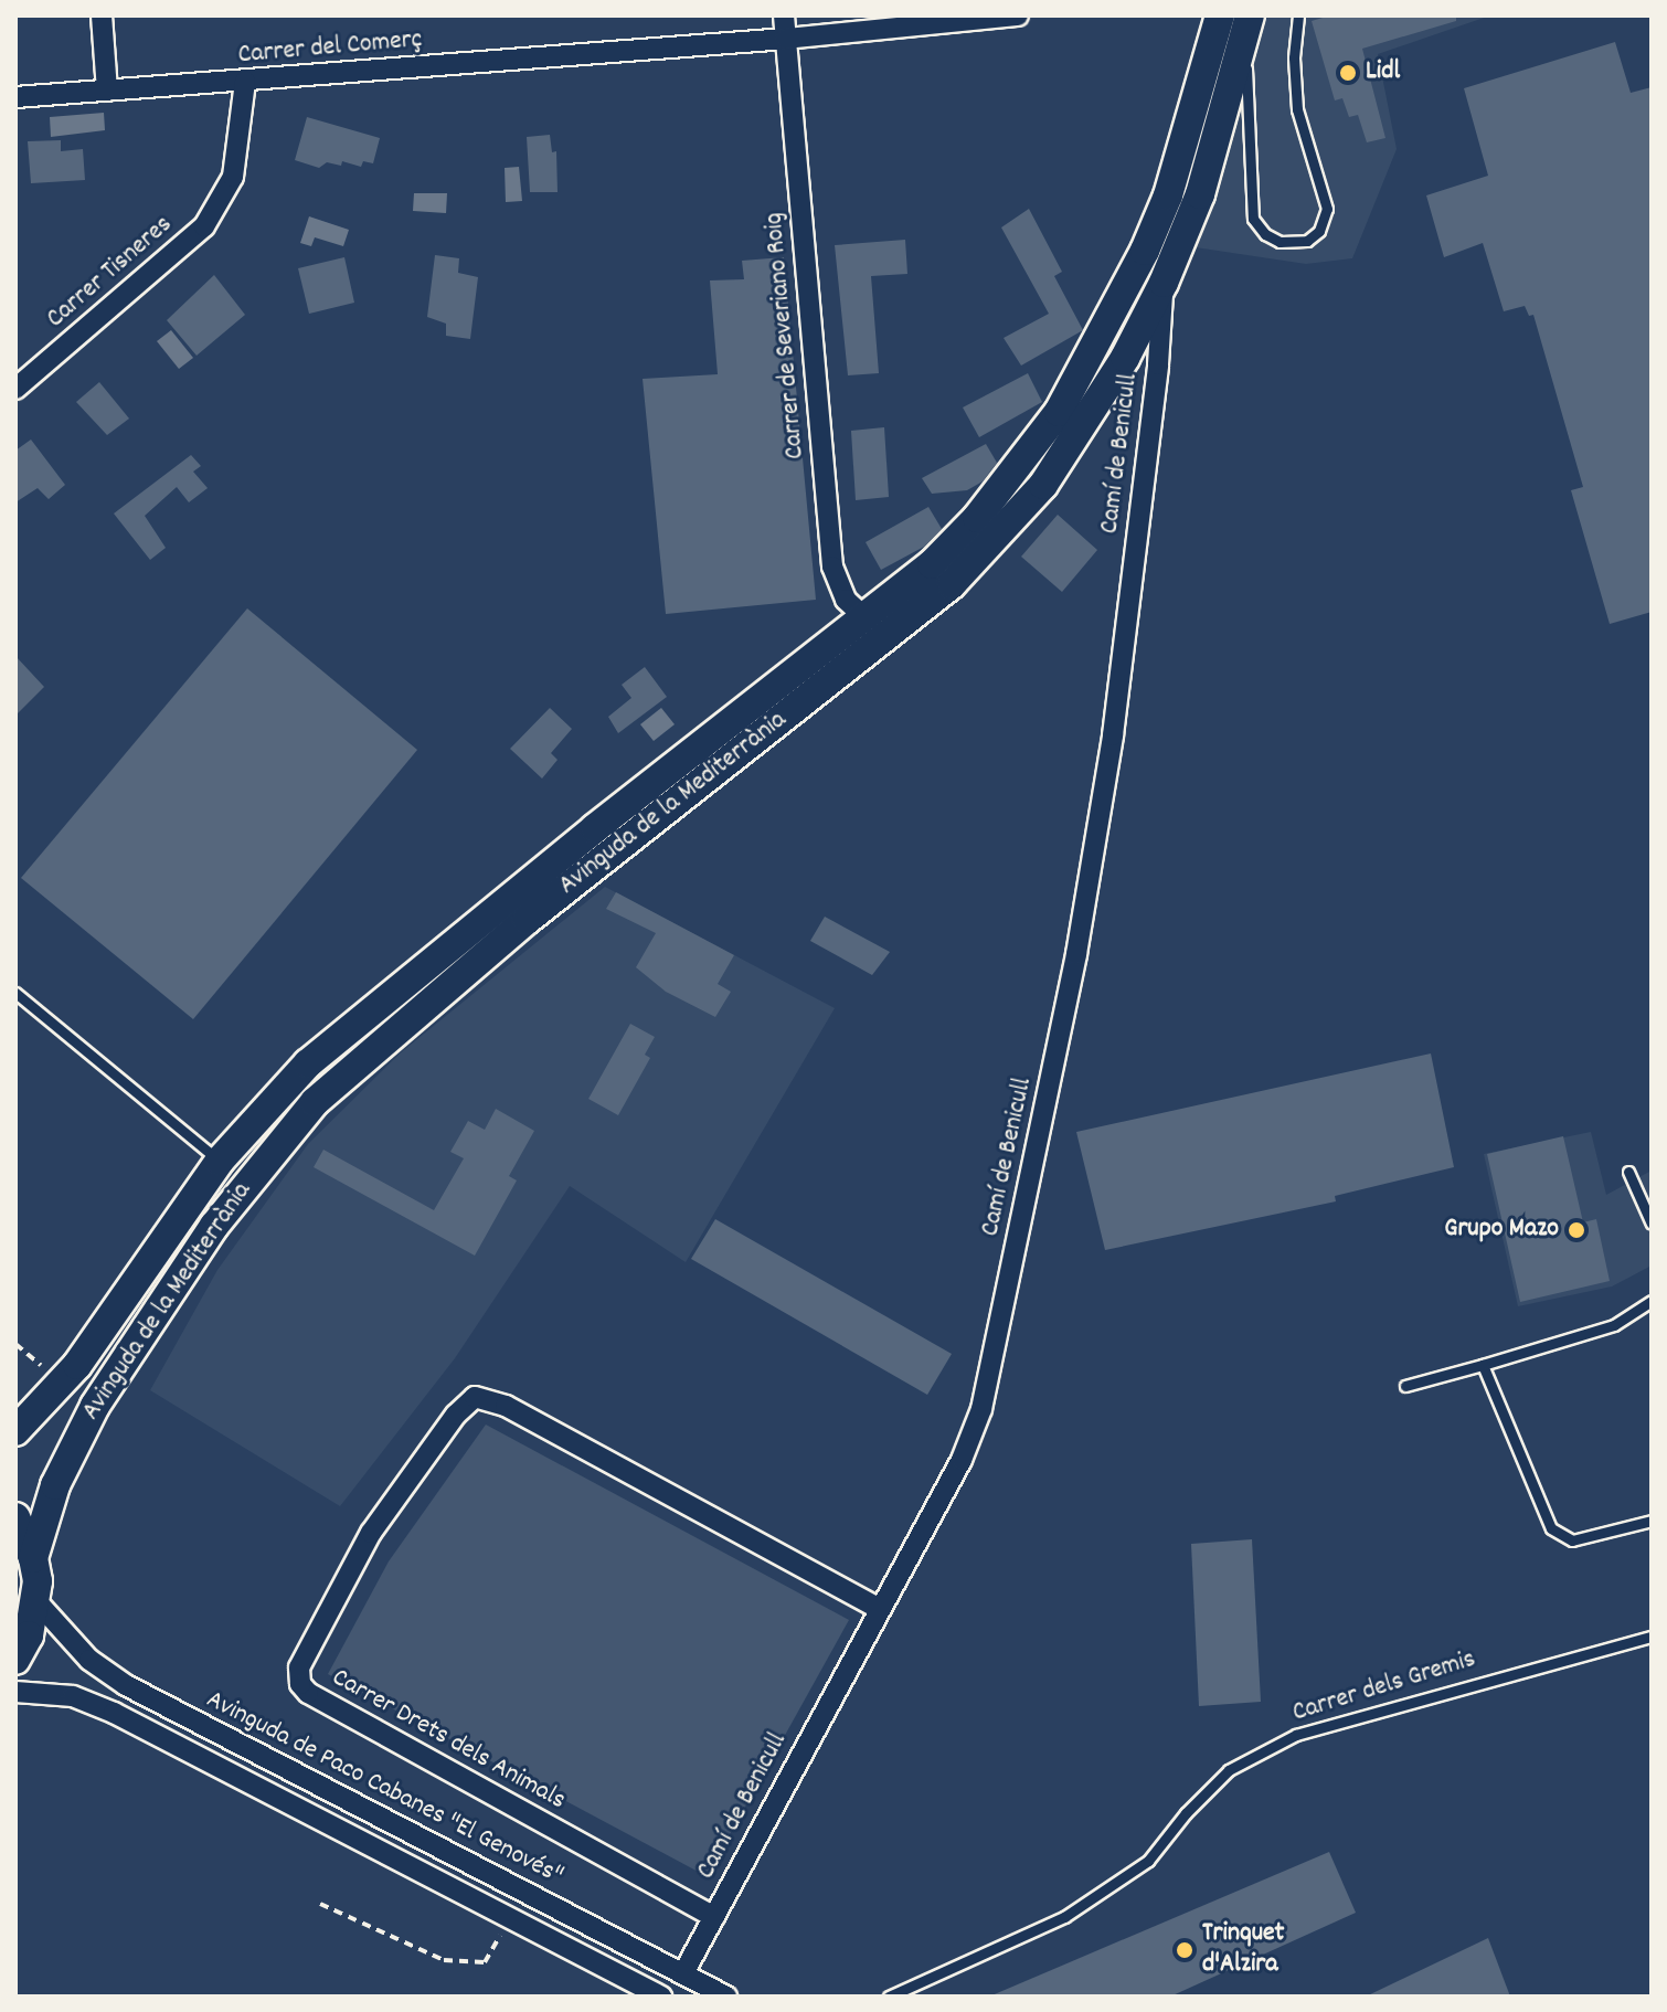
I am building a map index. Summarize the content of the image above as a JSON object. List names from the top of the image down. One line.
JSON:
{"streets":{"main road":["Avinguda de la Mediterrània"],"street":["Carrer del Comerç","Carrer Tisneres","Carrer de Severiano Roig","Camí de Benicull","Carrer Drets dels Animals","Avinguda de Paco Cabanes \"El Genovés\""],"lane":["Carrer dels Gremis"]},"crossings":[["Carrer del Comerç","Carrer Tisneres"],["Carrer del Comerç","Carrer de Severiano Roig"],["Carrer de Severiano Roig","Avinguda de la Mediterrània"],["Camí de Benicull","Avinguda de la Mediterrània"],["Camí de Benicull","Carrer Drets dels Animals"],["Camí de Benicull","Avinguda de Paco Cabanes \"El Genovés\""]],"places":["Lidl","Grupo Mazo","Trinquet d'Alzira"]}
